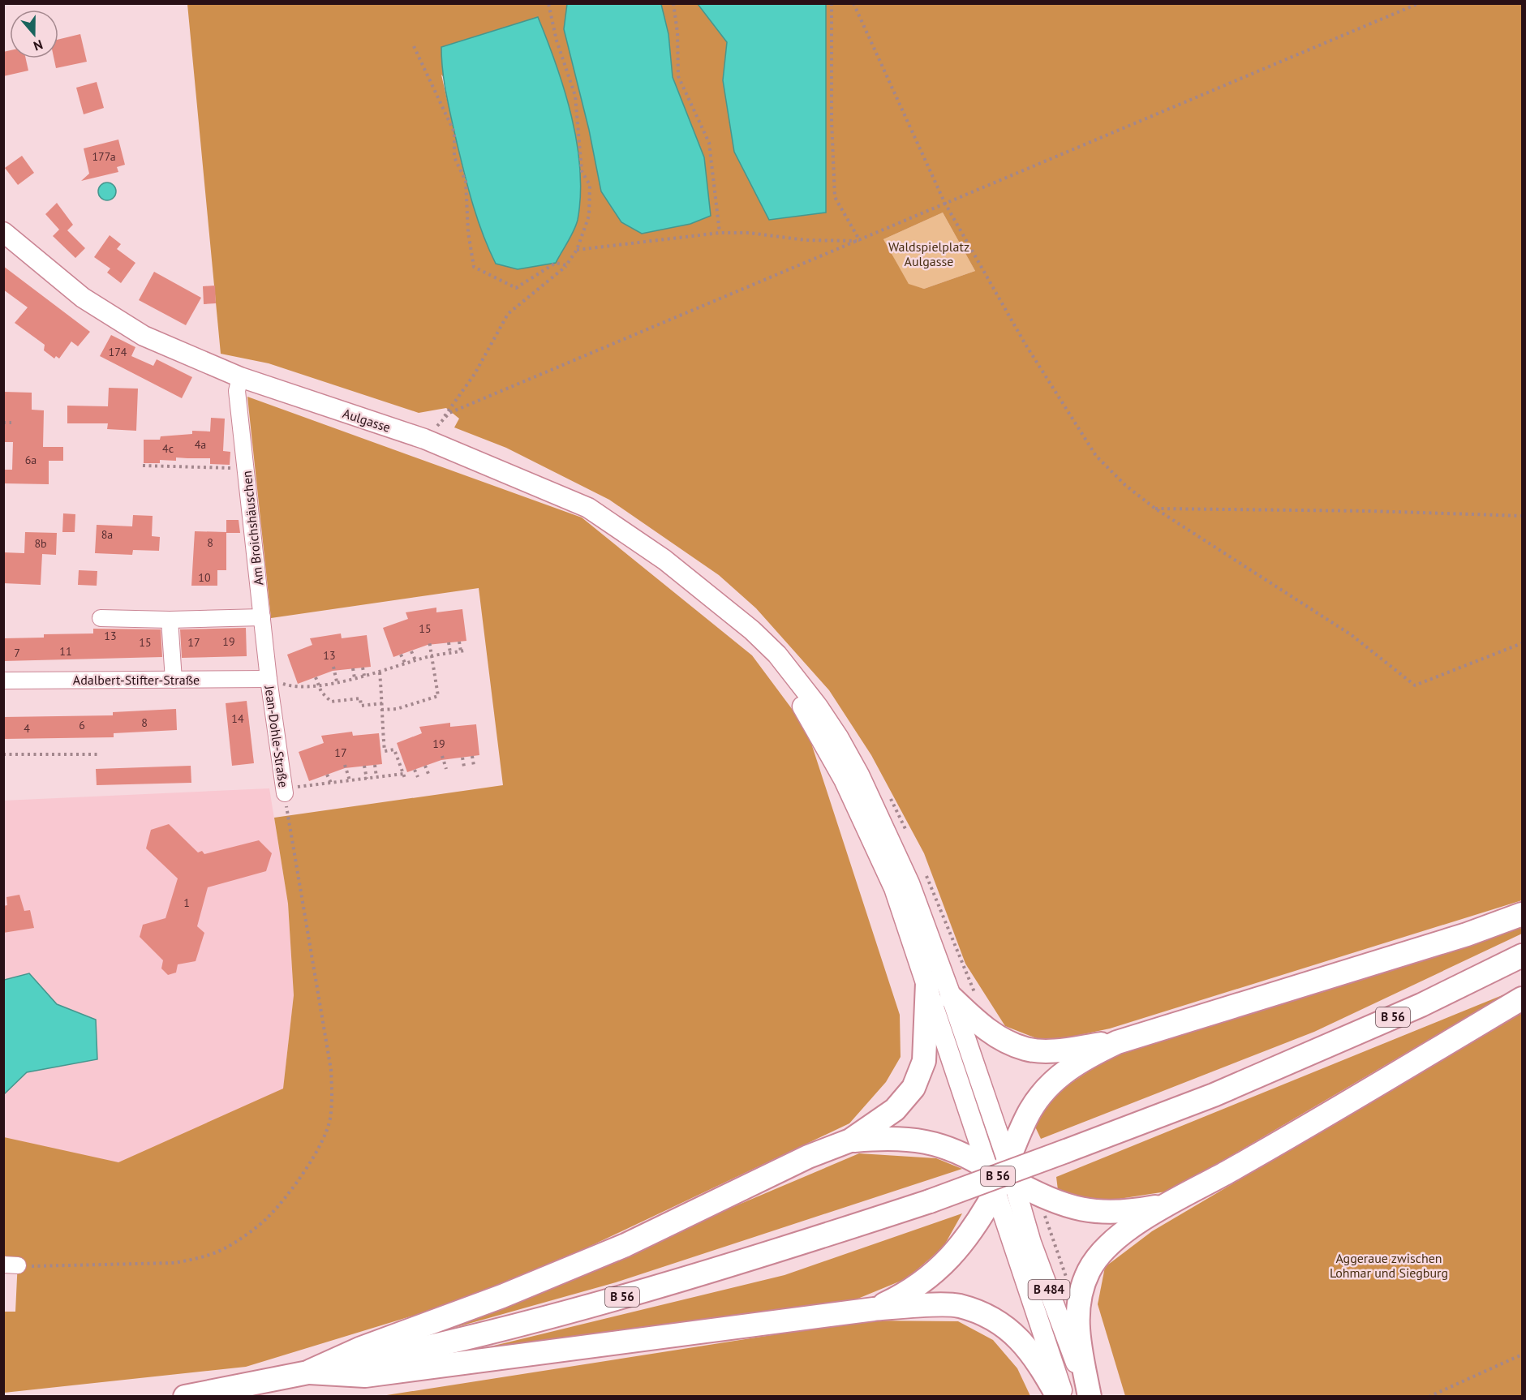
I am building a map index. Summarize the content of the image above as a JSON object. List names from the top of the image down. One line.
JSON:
{"streets":{"highway":["B 56"],"main road":["Aulgasse","B 484"],"street":["Am Broichshäuschen","Adalbert-Stifter-Straße","Jean-Dohle-Straße"]},"crossings":[["Aulgasse","Am Broichshäuschen"],["Am Broichshäuschen","Adalbert-Stifter-Straße"],["Am Broichshäuschen","Jean-Dohle-Straße"],["Adalbert-Stifter-Straße","Jean-Dohle-Straße"]],"parks":["Waldspielplatz Aulgasse","Aggeraue zwischen Lohmar und Siegburg"],"house_numbers":["177a","174","4a","4c","6a","8a","8","8b","10","15","13","19","15","17","11","7","13","14","8","6","4","19","17","1"],"north":"bottom"}
